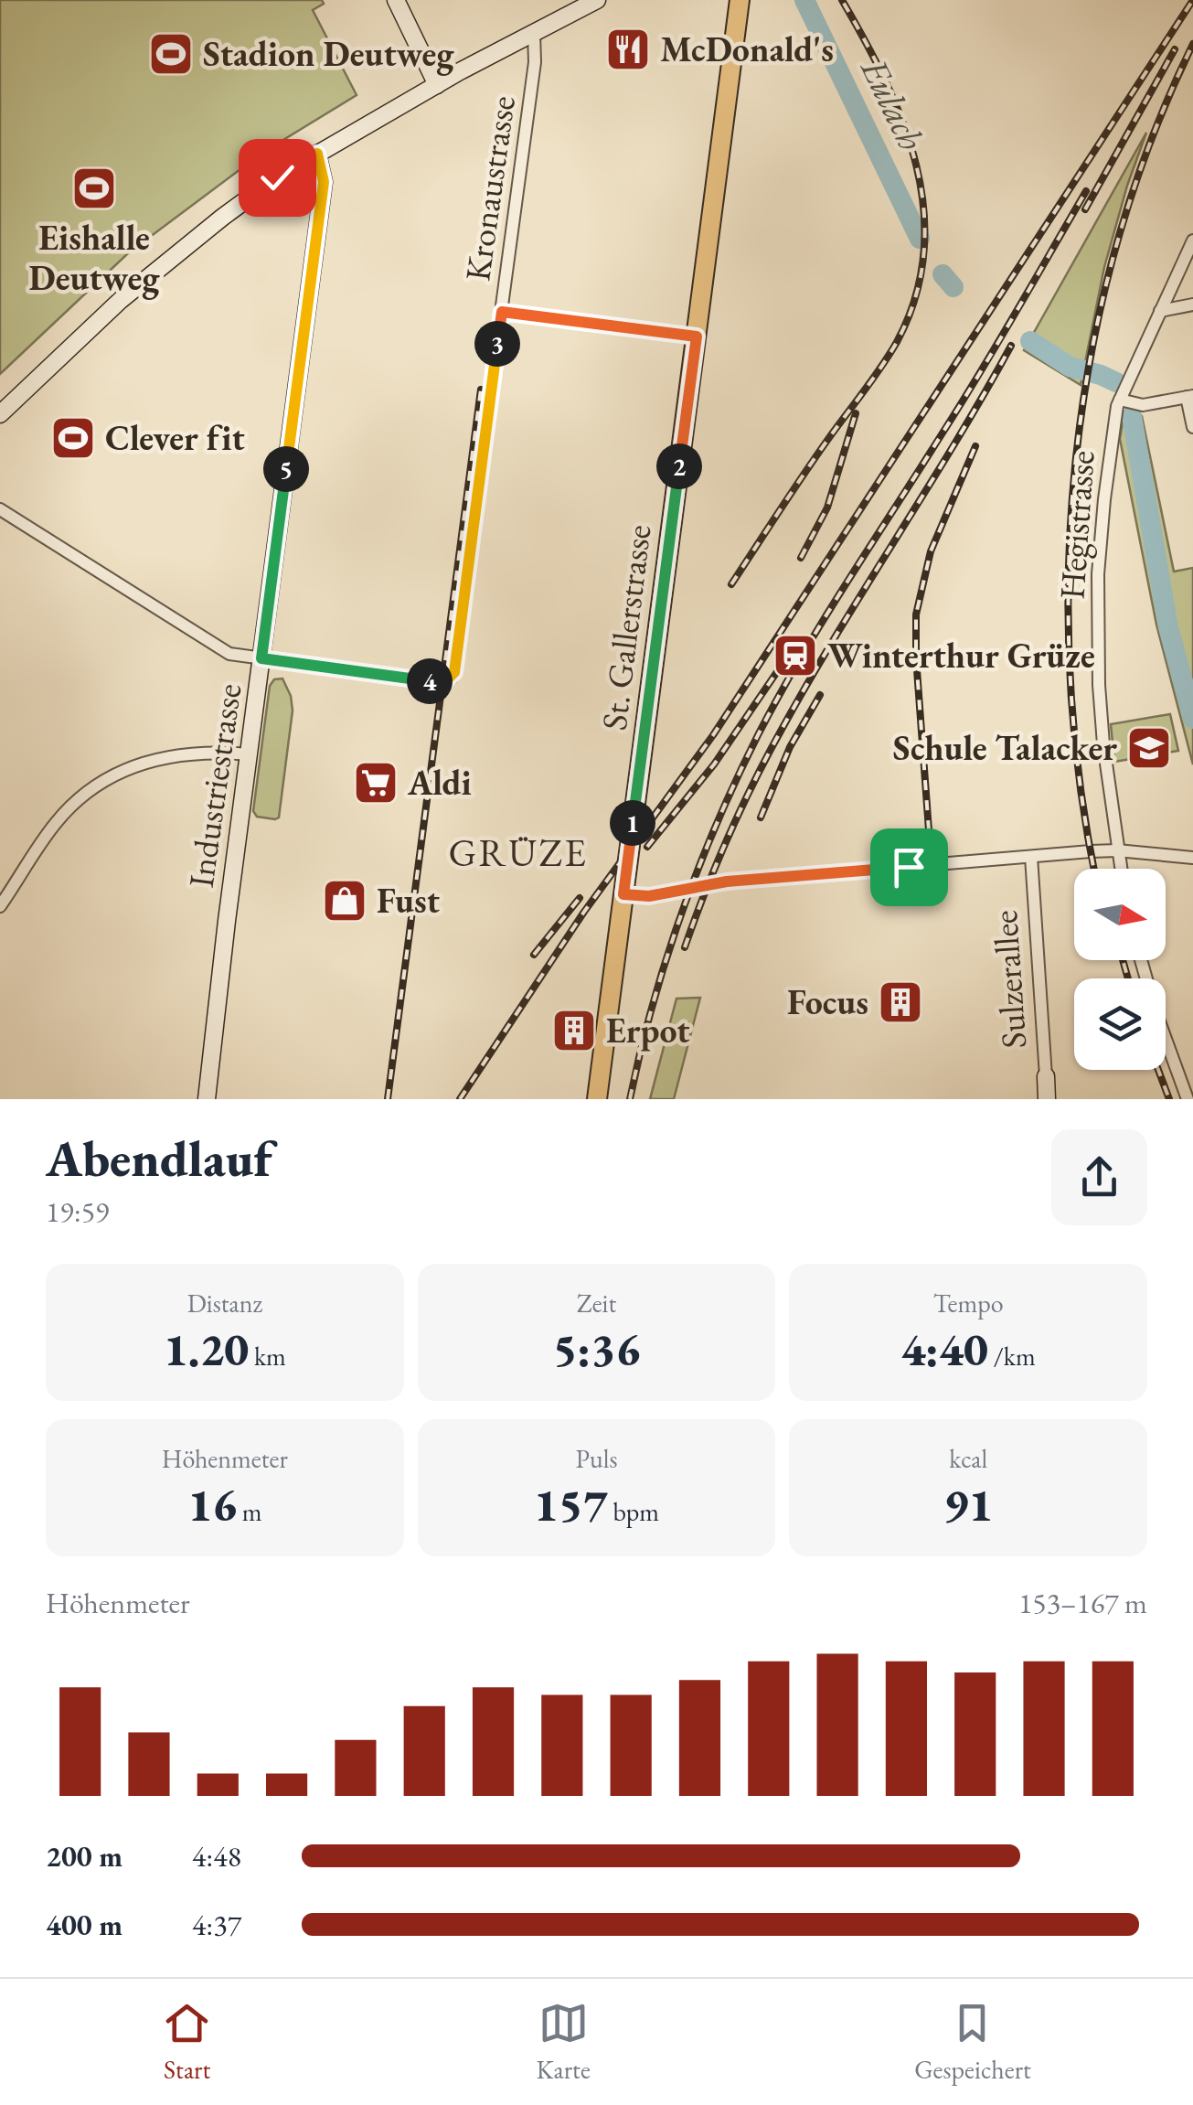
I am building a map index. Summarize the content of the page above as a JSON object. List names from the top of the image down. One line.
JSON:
{"streets":{"main road":["St. Gallerstrasse"],"street":["Kronaustrasse","Hegistrasse","Industriestrasse","Sulzerallee"]},"crossings":[["Kronaustrasse","Industriestrasse"]],"districts":["GRÜZE"],"water":["Eulach"],"places":{"restaurant":["McDonald's"],"sports":["Stadion Deutweg","Eishalle Deutweg","Clever fit"],"station":["Winterthur Grüze"],"school or university":["Schule Talacker"],"supermarket":["Aldi"],"shop":["Fust"],"building":["Focus","Erpot"]},"north":"right","page":{"pins":["3","2","5","4","1"],"heading":["Abendlauf","19:59"],"stats":[["Distanz","1.20 km"],["Zeit","5:36"],["Tempo","4:40 /km"],["Höhenmeter","16 m"],["Puls","157 bpm"],["kcal","91"]],"chart":["Höhenmeter","153–167 m"],"list":[{"name":"200 m","note":"4:48"},{"name":"400 m","note":"4:37"}],"tabs":["Start","Karte","Gespeichert"]}}
